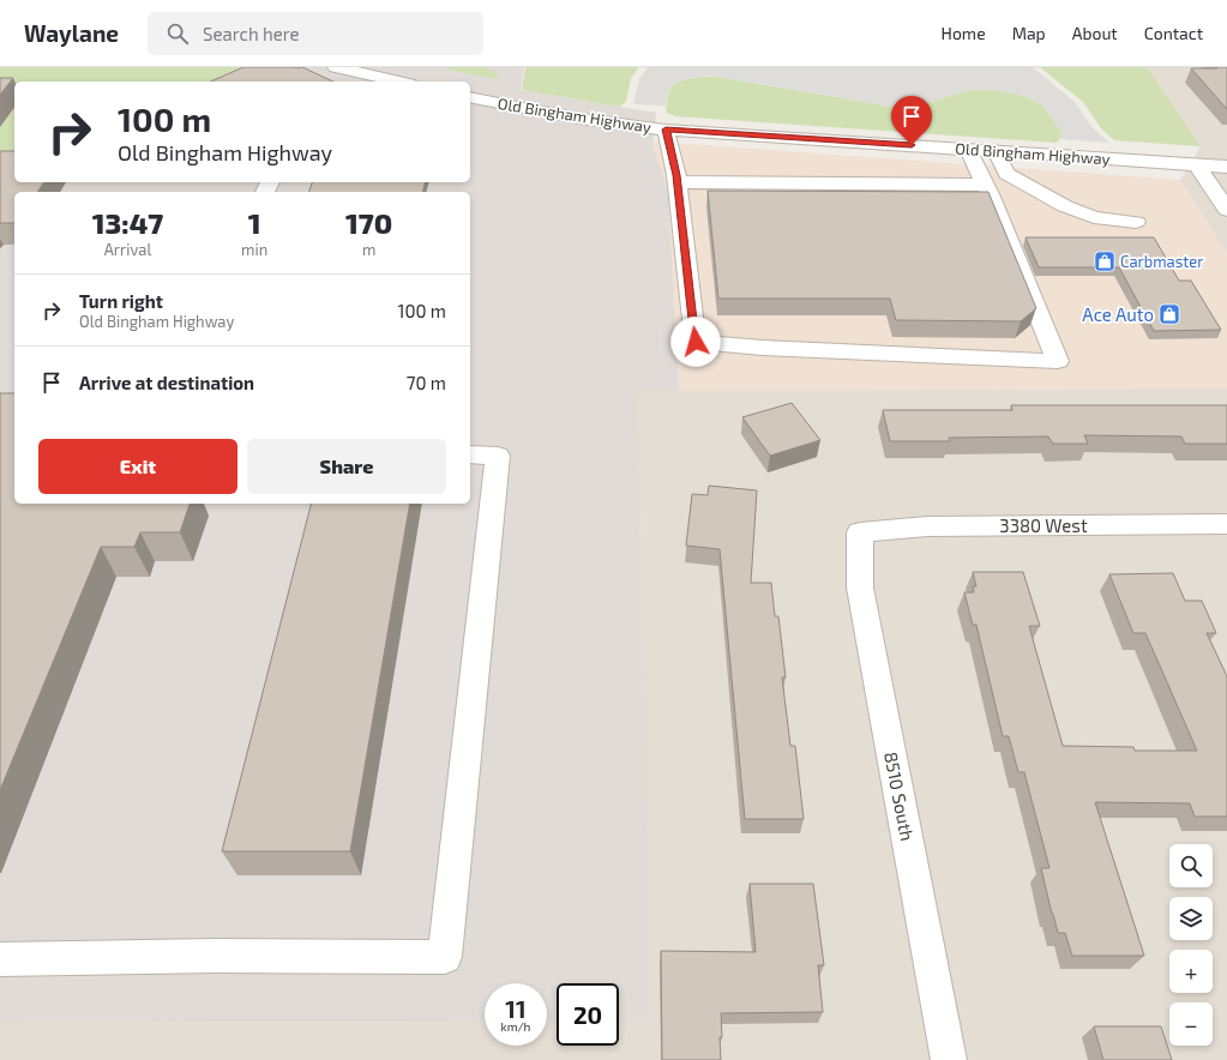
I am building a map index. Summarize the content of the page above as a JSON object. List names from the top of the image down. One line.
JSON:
{"streets":{"street":["Old Bingham Highway","3380 West","8510 South"]},"crossings":[["3380 West","8510 South"]],"places":{"shop":["Carbmaster","Ace Auto"]},"page":{"header":"Waylane","search":"Search here","nav":["Home","Map","About","Contact"],"turn":["100 m","Old Bingham Highway"],"eta":["13:47","Arrival","1","min","170","m"],"list":[{"name":"Turn right","note":"Old Bingham Highway","value":"100 m"},{"name":"Arrive at destination","value":"70 m"}],"buttons":["Exit","Share"],"map_buttons":["+","−"],"speed":"11 km/h","limit":"20"}}
